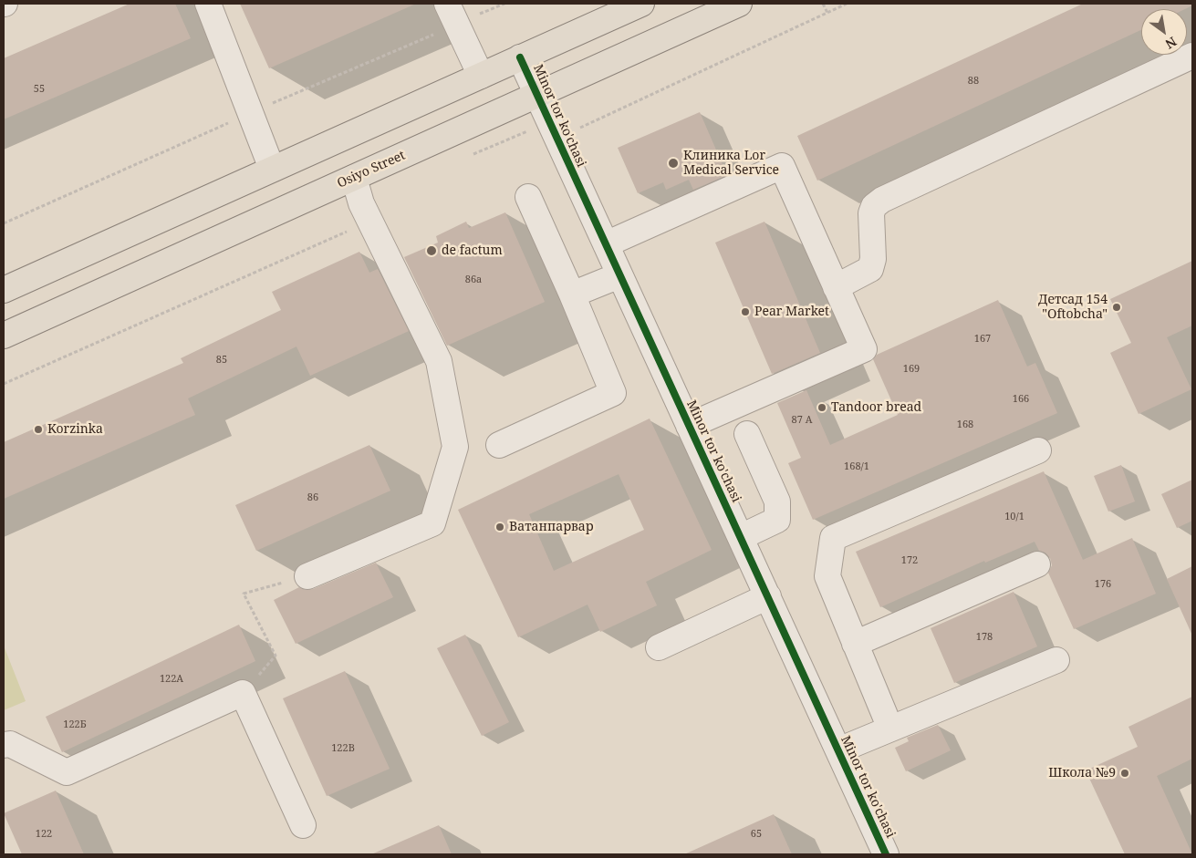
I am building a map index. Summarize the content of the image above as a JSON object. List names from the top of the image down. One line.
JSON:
{"streets":{"main road":["Osiyo Street"],"street":["Minor tor ko'chasi"]},"crossings":[["Minor tor ko'chasi","Osiyo Street"]],"places":["Клиника Lor Medical Service","de factum","Детсад 154 \"Oftobcha\"","Pear Market","Tandoor bread","Korzinka","Ватанпарвар","Школа №9"],"house_numbers":["88","55","86a","167","85","169","166","87 A","168","168/1","86","10/1","172","176","178","122A","122Б","122B","122","65"],"north":"bottom right"}
